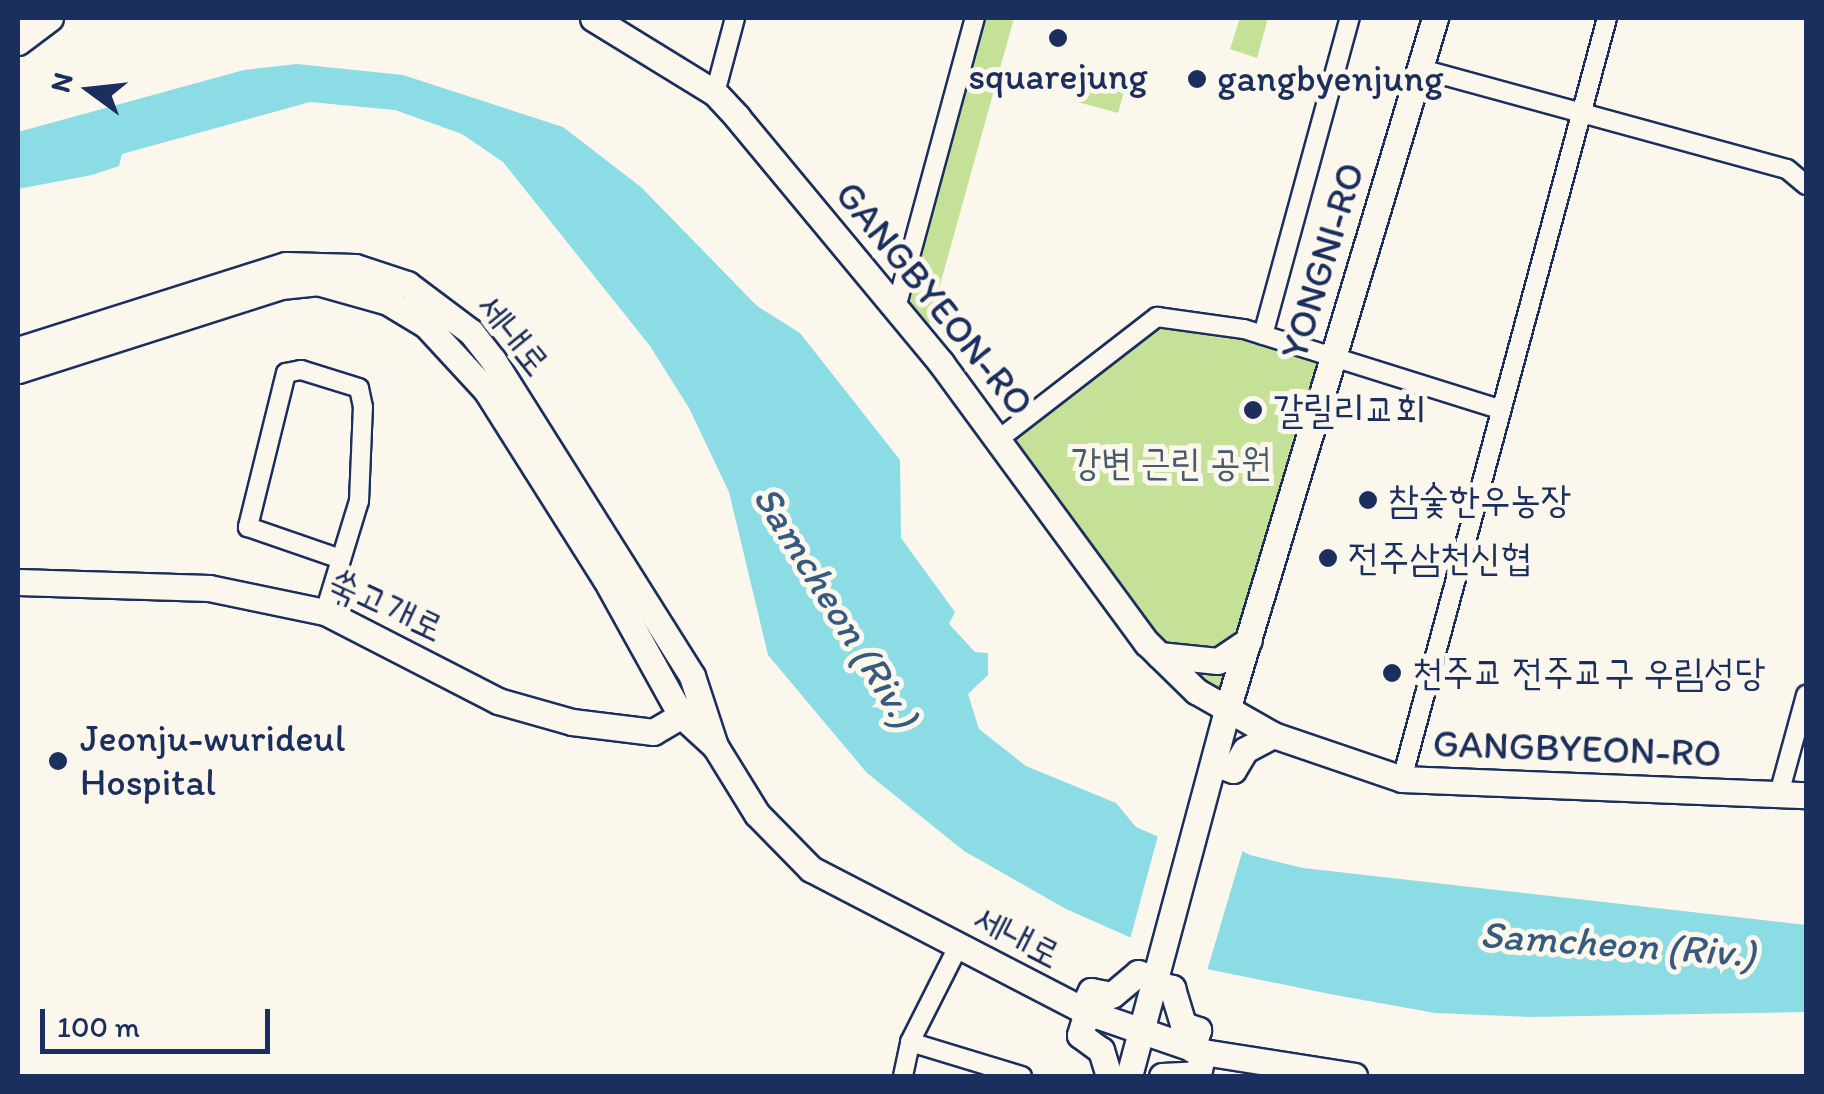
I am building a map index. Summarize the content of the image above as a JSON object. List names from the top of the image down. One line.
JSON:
{"streets":{"street":["YONGNI-RO","GANGBYEON-RO","세내로","쑥고개로"]},"crossings":[["YONGNI-RO","GANGBYEON-RO"],["YONGNI-RO","세내로"],["세내로","쑥고개로"]],"water":["Samcheon (Riv.)"],"parks":["강변 근린 공원"],"places":["squarejung","gangbyenjung","갈릴리교회","참숯한우농장","전주삼천신협","천주교 전주교구 우림성당","Jeonju-wurideul Hospital"],"scale_bar":"100 m","north":"left"}
